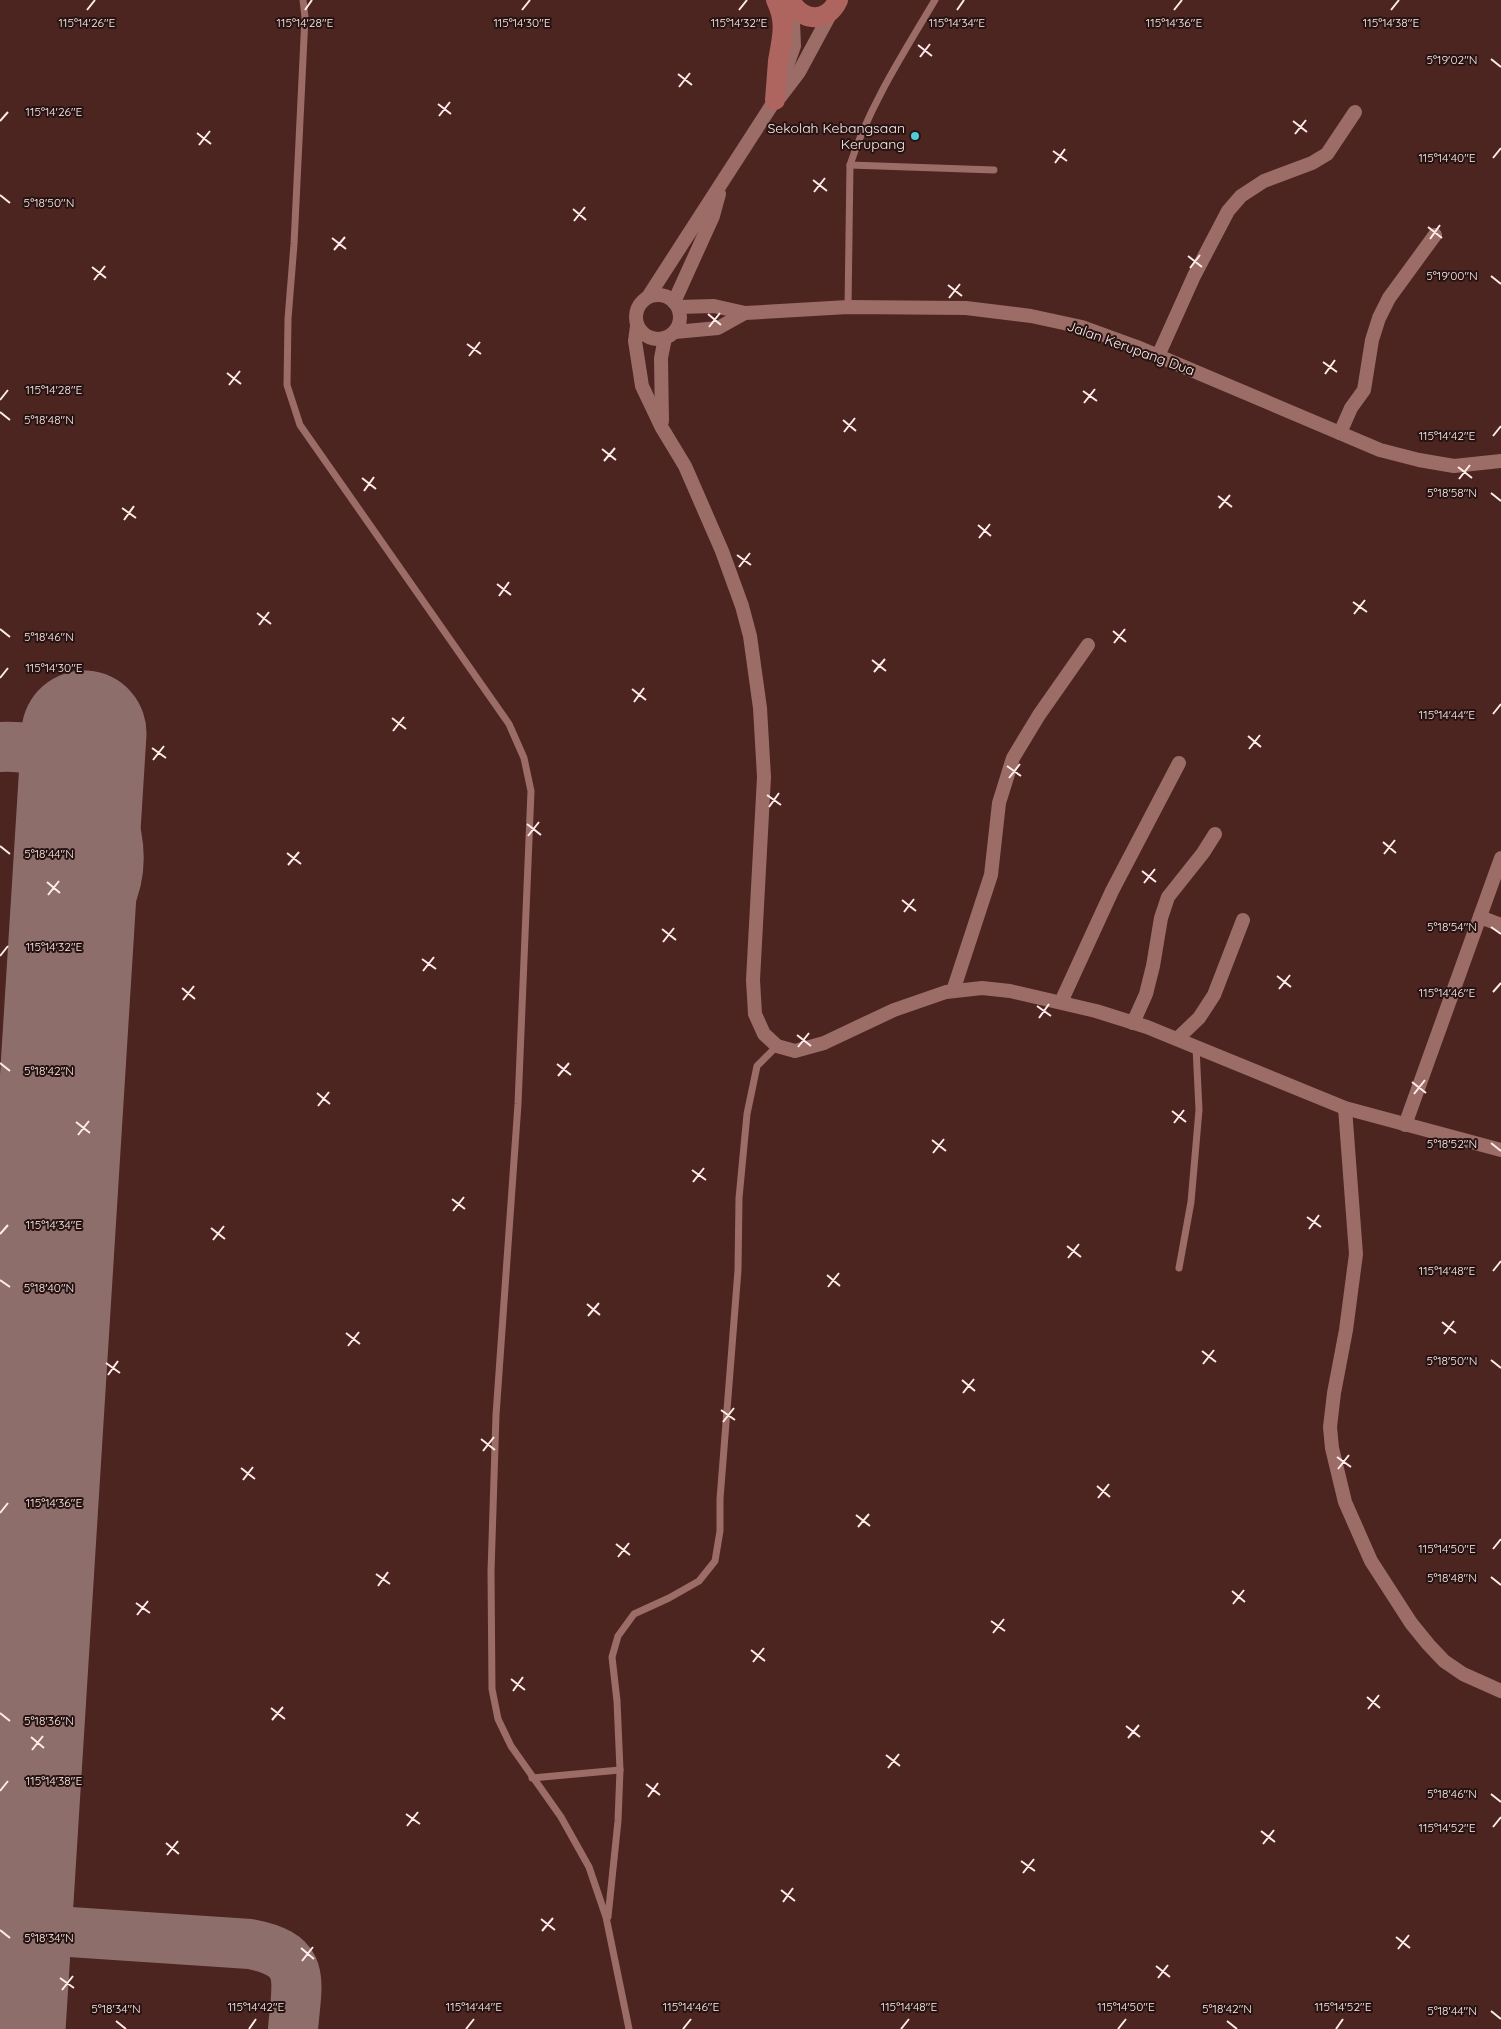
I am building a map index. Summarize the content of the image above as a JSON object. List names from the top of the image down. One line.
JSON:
{"streets":{"street":["Jalan Kerupang Dua"]},"places":["Sekolah Kebangsaan Kerupang"],"coordinates":["115°14'26\"E","115°14'30\"E","115°14'34\"E","115°14'36\"E","115°14'38\"E","115°14'28\"E","115°14'32\"E","5°19'02\"N","115°14'40\"E","5°18'50\"N","5°19'00\"N","5°18'48\"N","115°14'42\"E","5°18'58\"N","5°18'46\"N","115°14'44\"E","5°18'44\"N","5°18'54\"N","115°14'46\"E","5°18'42\"N","5°18'52\"N","115°14'48\"E","5°18'40\"N","115°14'50\"E","5°18'36\"N","115°14'52\"E","5°18'34\"N"]}
